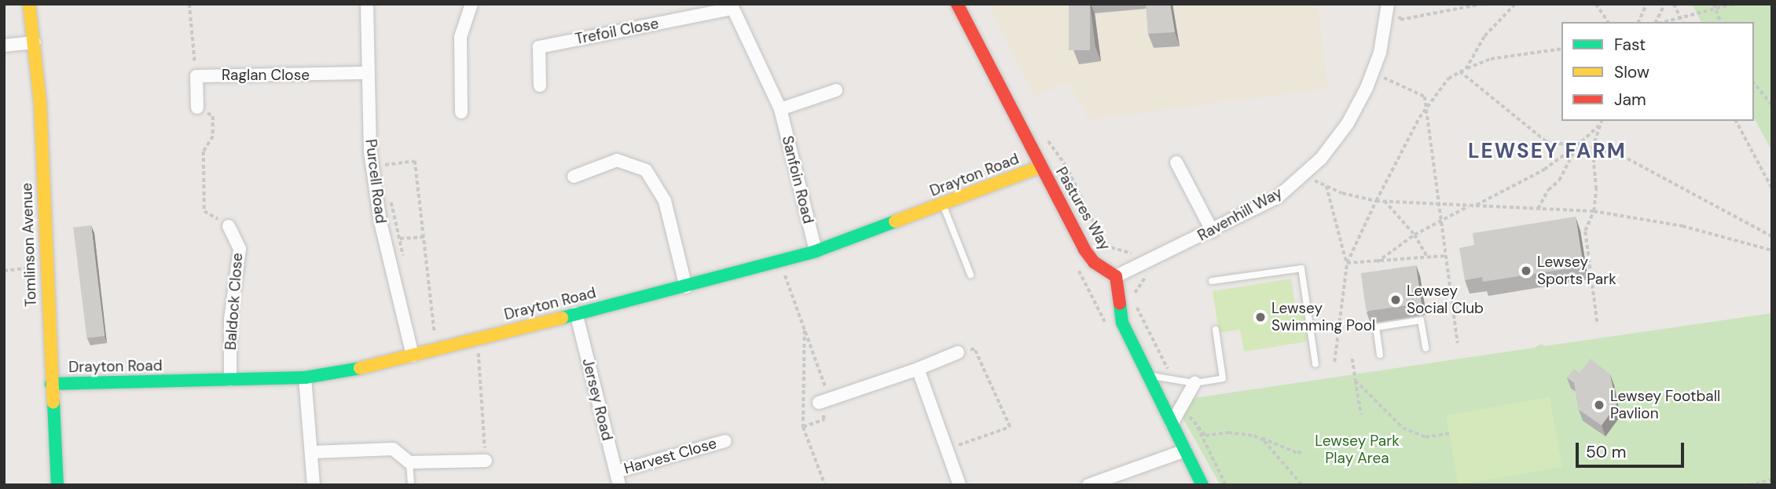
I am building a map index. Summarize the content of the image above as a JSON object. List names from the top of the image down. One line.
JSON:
{"streets":{"street":["Trefoil Close","Raglan Close","Drayton Road","Sanfoin Road","Purcell Road","Pastures Way","Ravenhill Way","Tomlinson Avenue","Baldock Close","Jersey Road","Harvest Close"]},"crossings":[["Trefoil Close","Sanfoin Road"],["Raglan Close","Purcell Road"],["Drayton Road","Sanfoin Road"],["Drayton Road","Purcell Road"],["Drayton Road","Pastures Way"],["Drayton Road","Tomlinson Avenue"],["Drayton Road","Baldock Close"],["Drayton Road","Jersey Road"],["Pastures Way","Ravenhill Way"],["Jersey Road","Harvest Close"]],"districts":["LEWSEY FARM"],"parks":["Lewsey Park Play Area"],"places":["Lewsey Sports Park","Lewsey Social Club","Lewsey Swimming Pool","Lewsey Football Pavlion"],"legend":["Fast","Slow","Jam"],"scale_bar":"50 m"}
